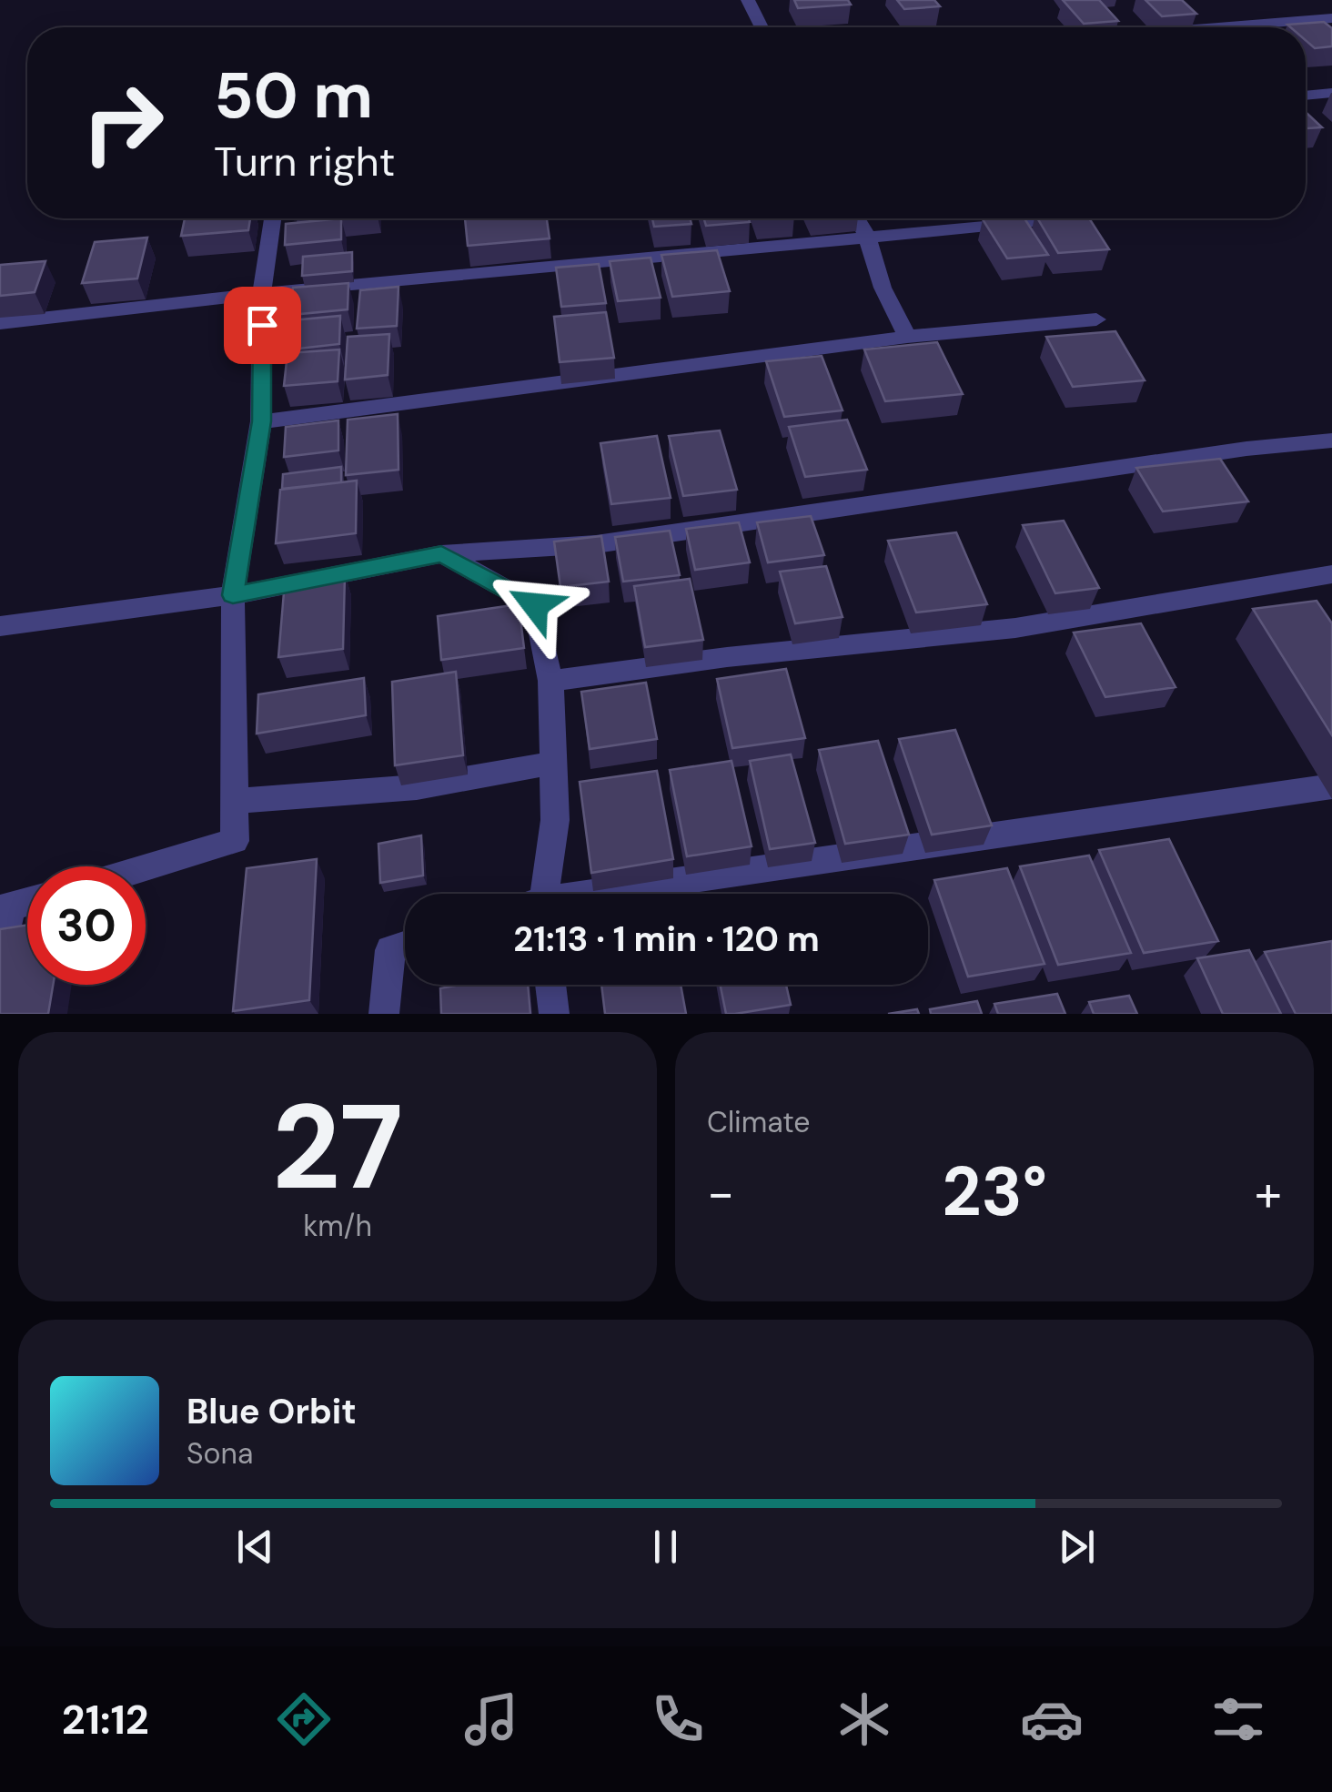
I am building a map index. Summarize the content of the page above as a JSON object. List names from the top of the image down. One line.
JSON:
{"page":{"turn":["50 m","Turn right"],"limit":"30","trip":"21:13 · 1 min · 120 m","tile":[["27","km/h"],"Climate"],"heat":["−","23°","+"],"song":["Blue Orbit","Sona"],"tabs":"21:12"}}
